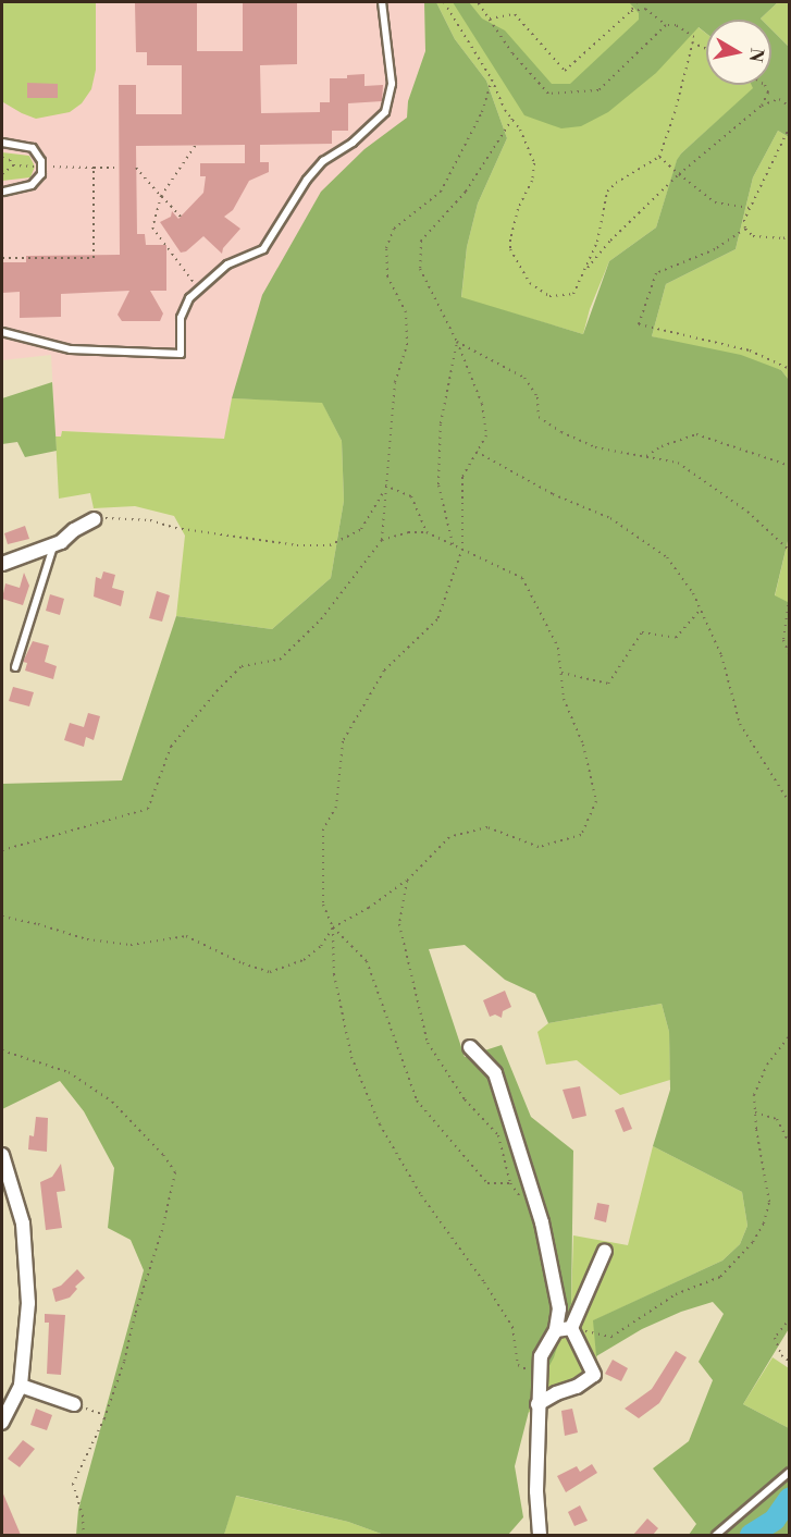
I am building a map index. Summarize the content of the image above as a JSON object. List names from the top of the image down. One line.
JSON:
{"north":"right"}
